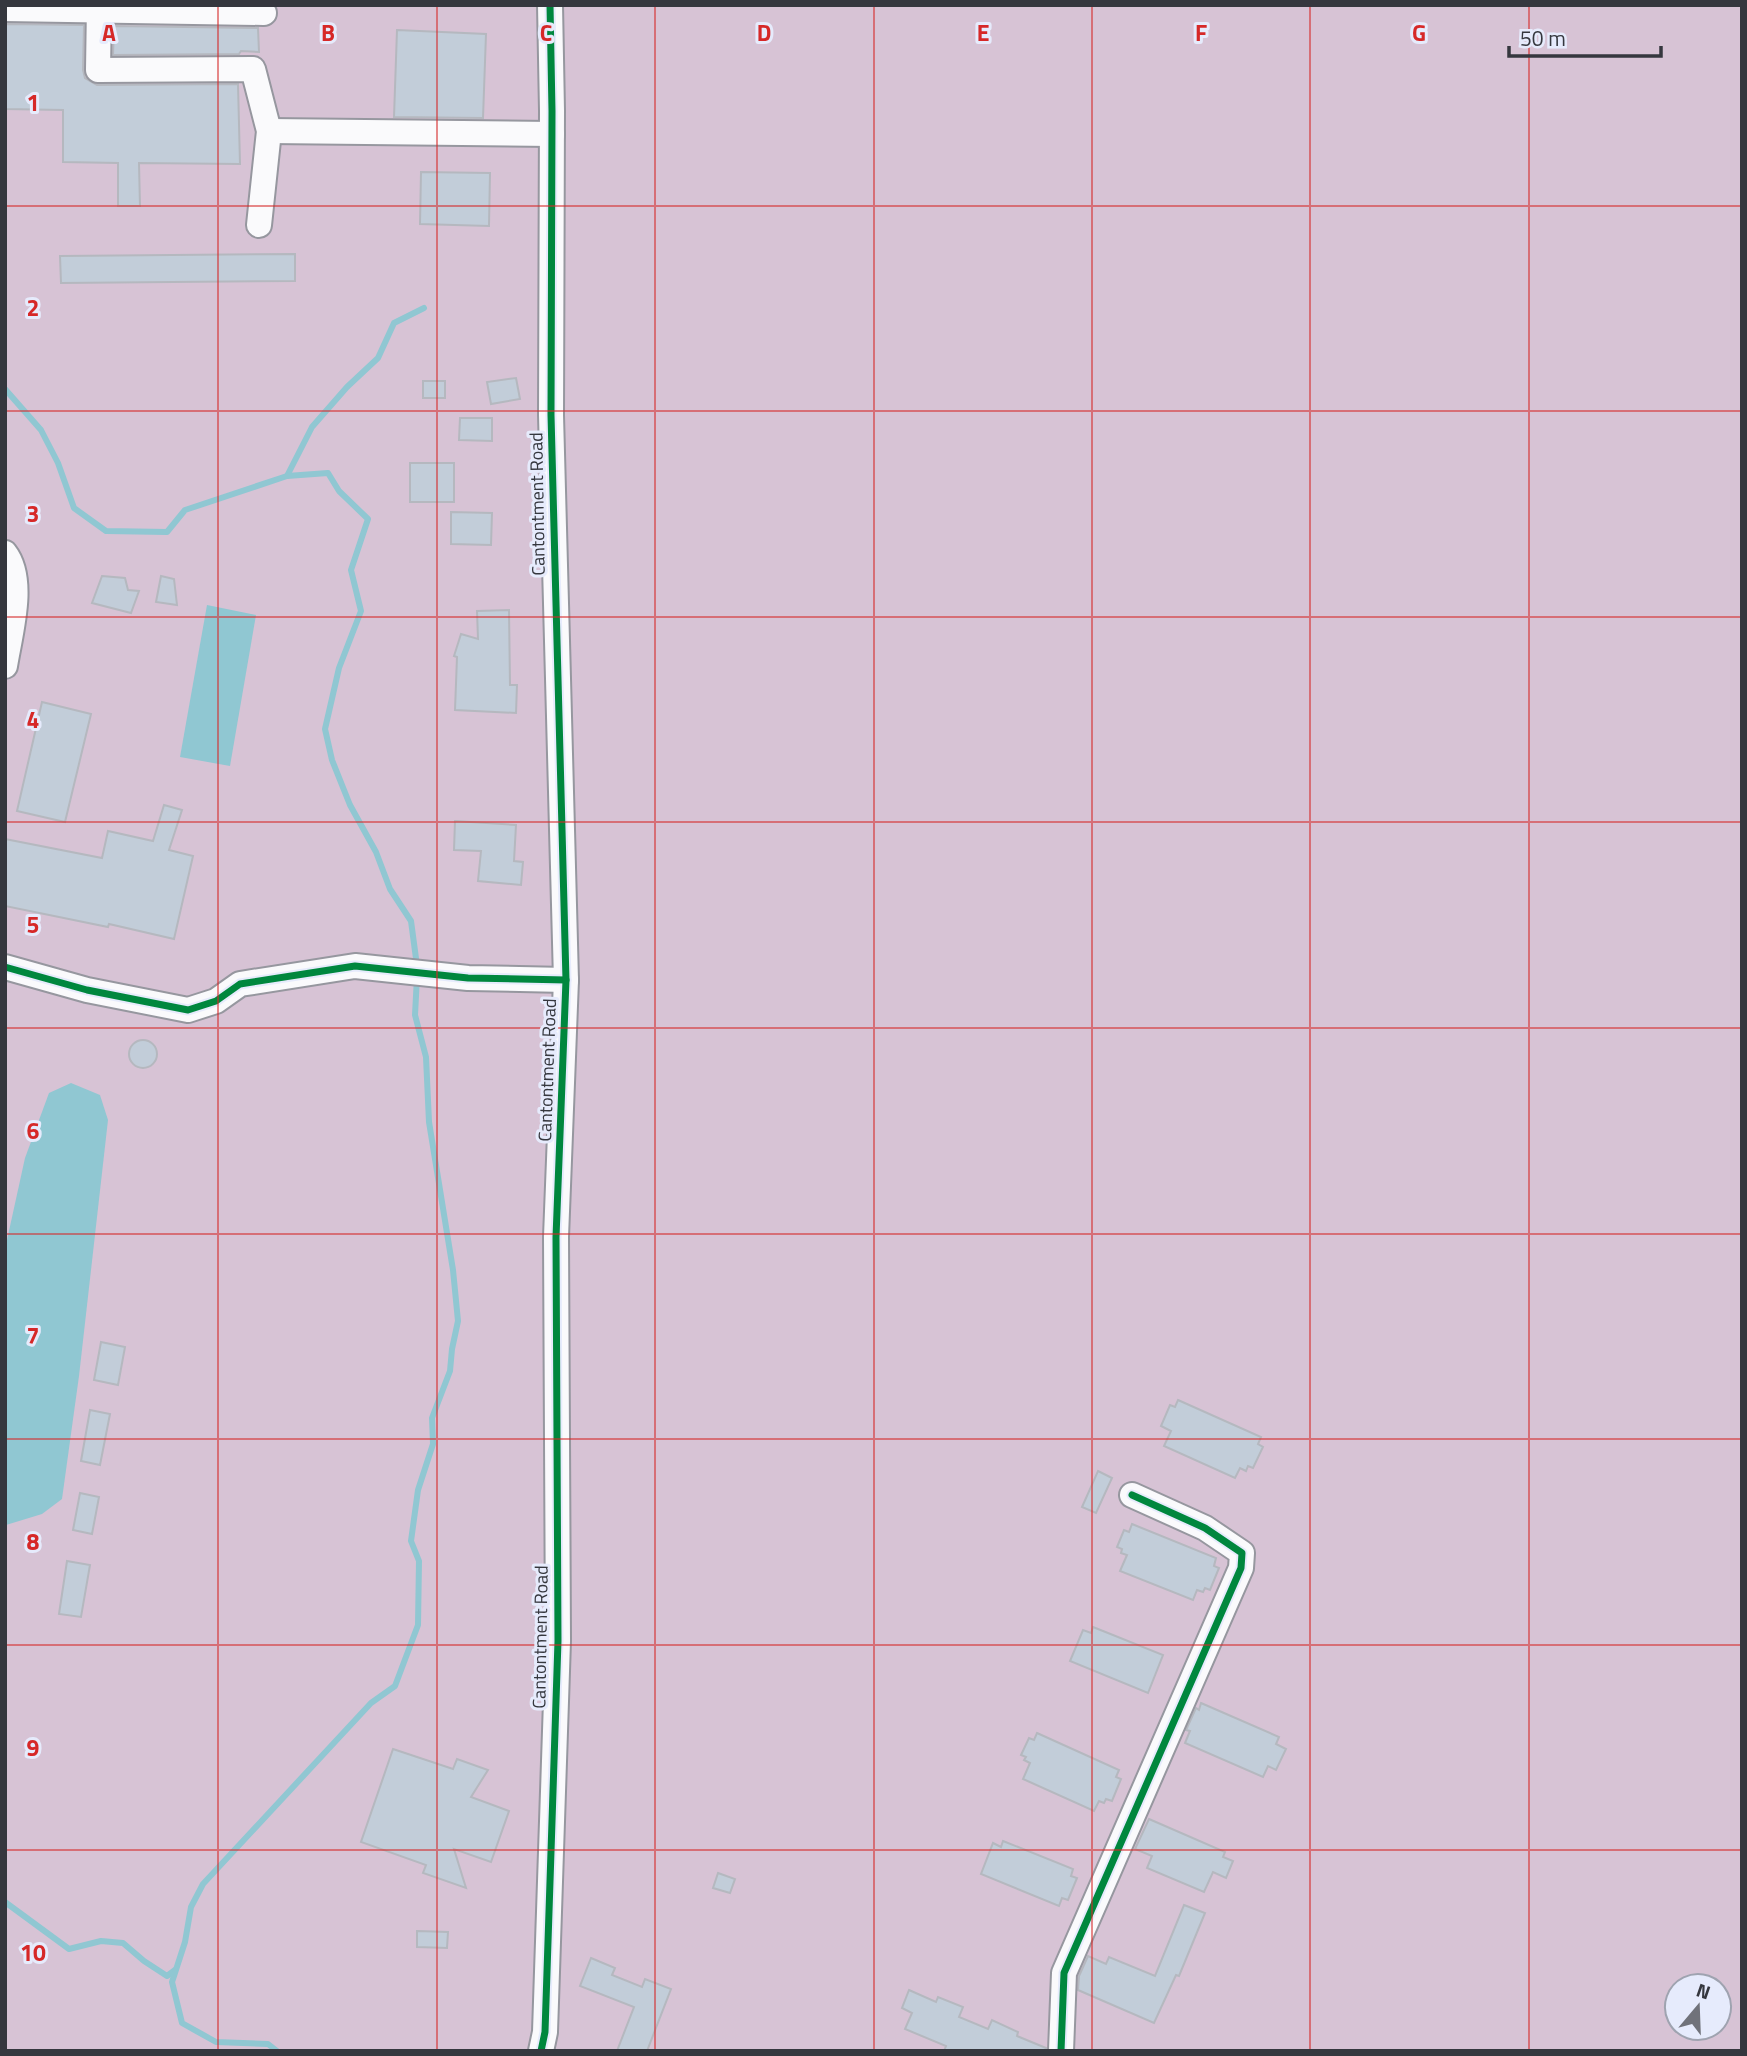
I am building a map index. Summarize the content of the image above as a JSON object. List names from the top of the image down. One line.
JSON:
{"streets":{"street":["Cantontment Road"]},"scale_bar":"50 m","north":"top","grid":{"columns":["A","B","C","D","E","F","G"],"rows":["1","2","3","4","5","6","7","8","9","10"]}}
